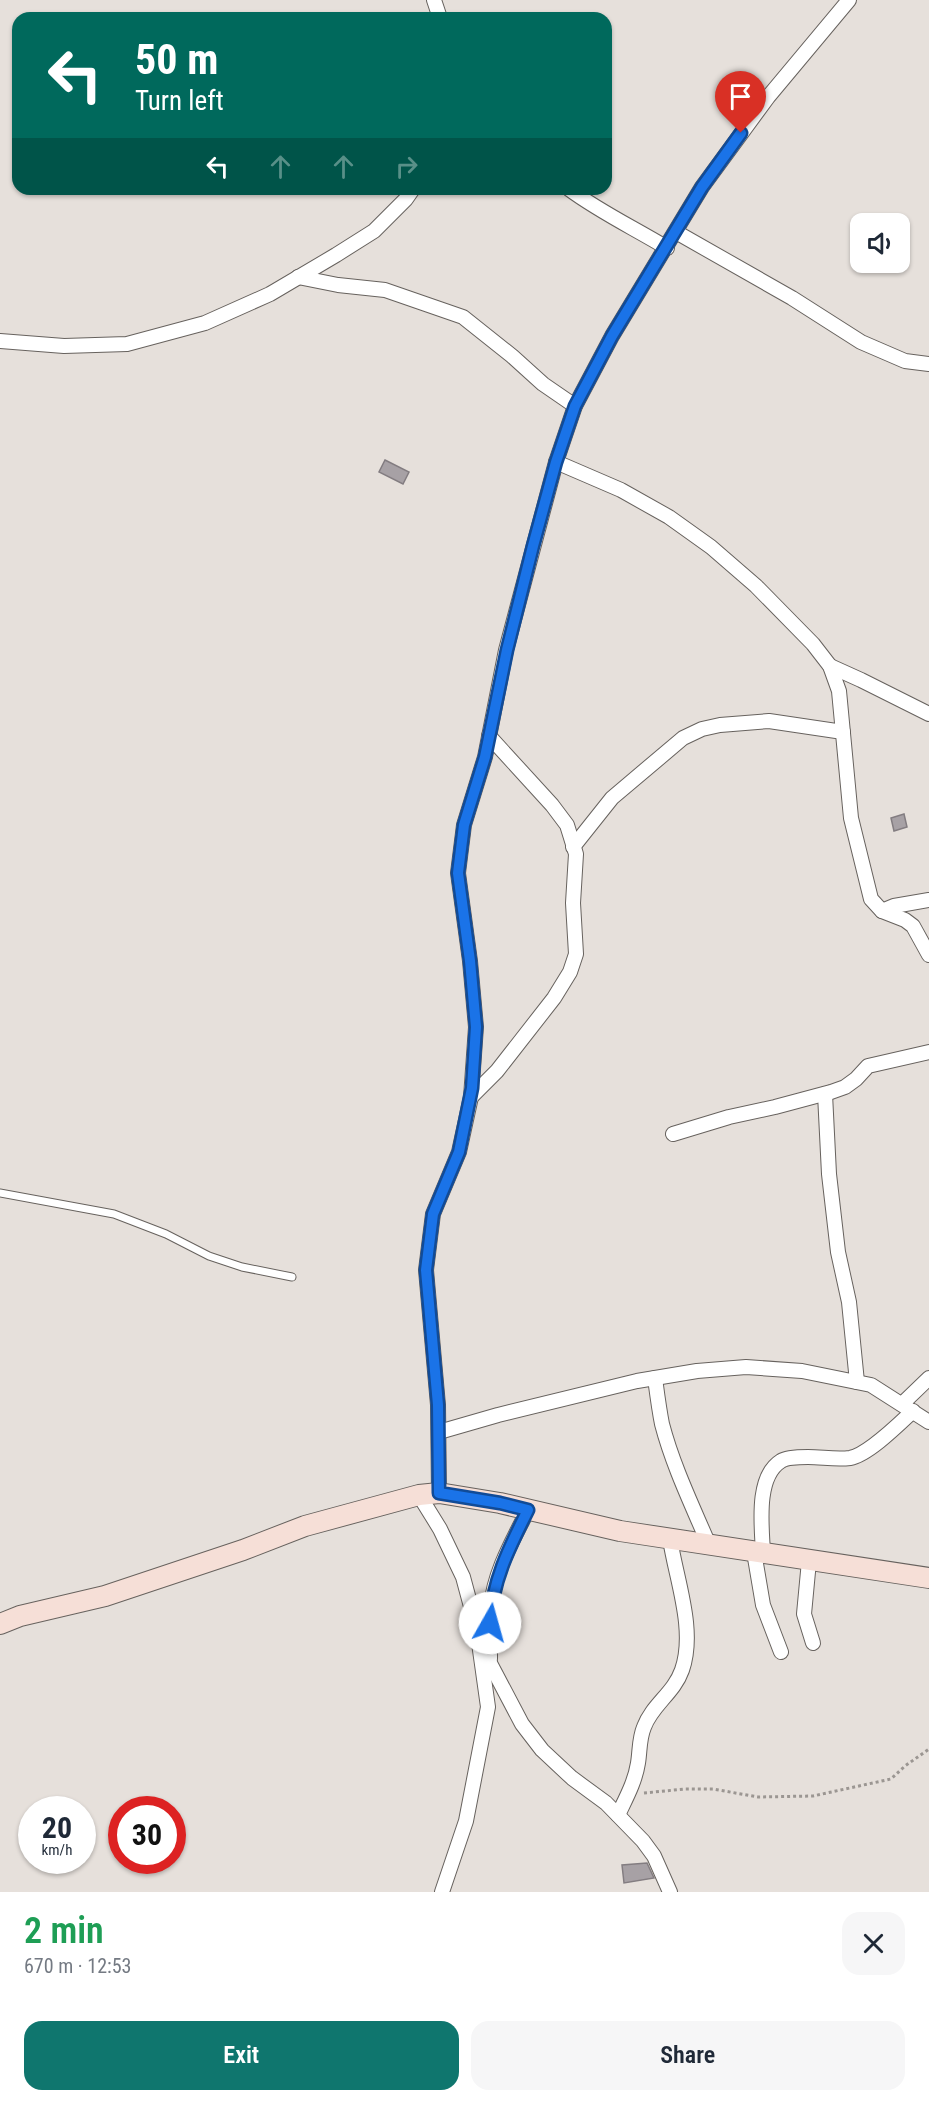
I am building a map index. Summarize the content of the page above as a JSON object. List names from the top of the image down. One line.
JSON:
{"page":{"turn":["50 m","Turn left"],"speed":"20 km/h","limit":"30","heading":["2 min","670 m · 12:53"],"buttons":["Exit","Share"]}}
